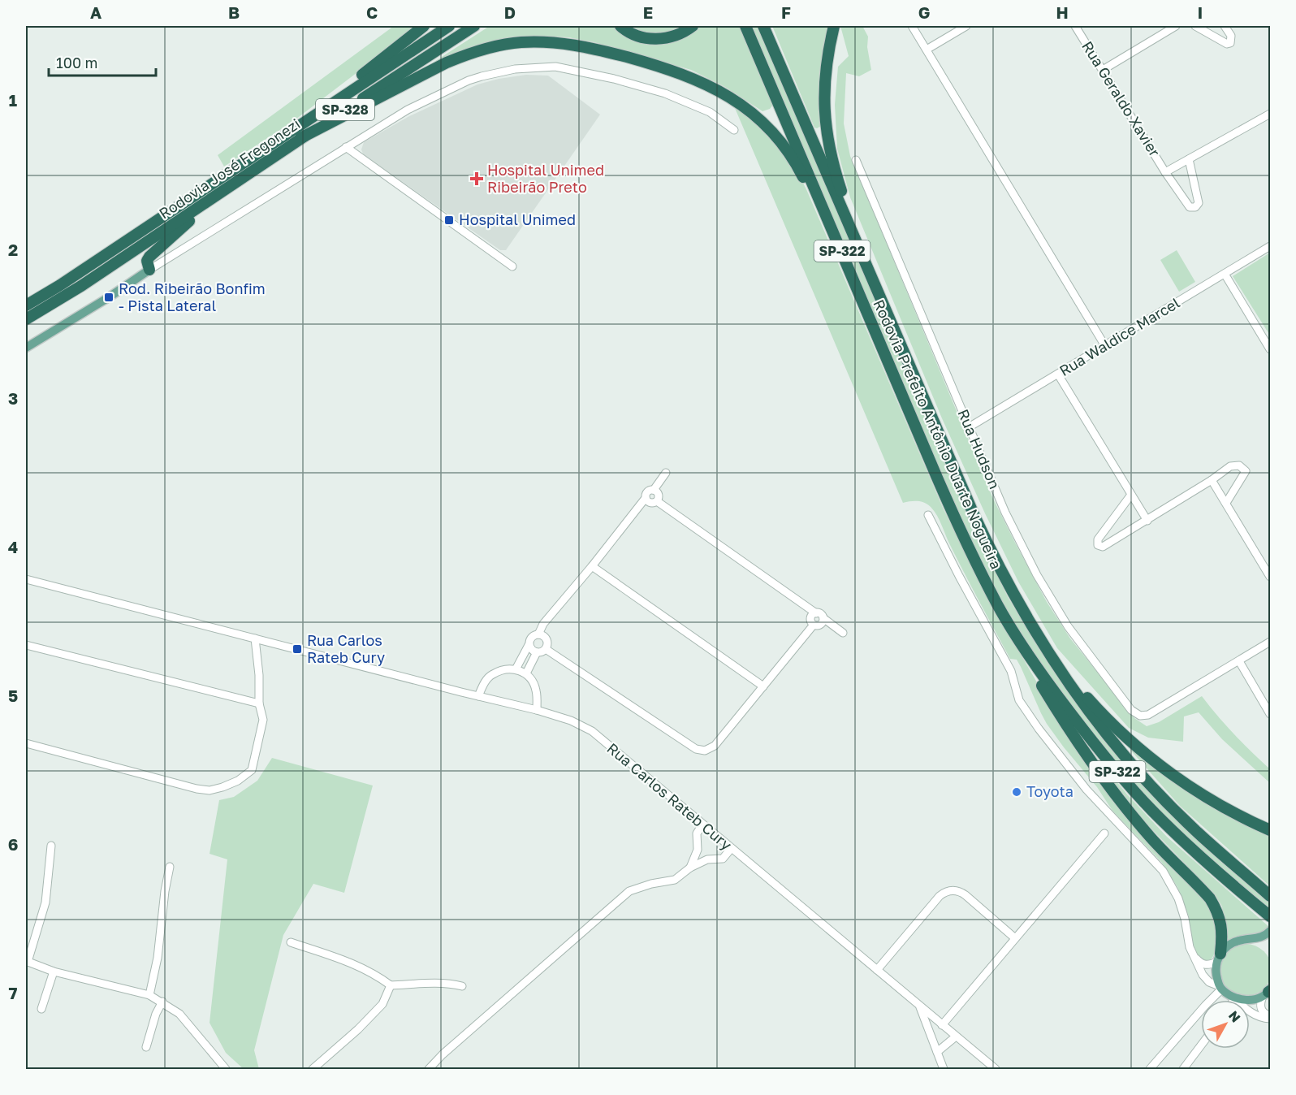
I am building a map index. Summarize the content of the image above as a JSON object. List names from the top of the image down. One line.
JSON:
{"streets":{"highway":["SP-328","Rodovia José Fregonezi","SP-322","Rodovia Prefeito Antônio Duarte Nogueira"],"street":["Rua Geraldo Xavier","Rua Waldice Marcel","Rua Hudson","Rua Carlos Rateb Cury"]},"crossings":[["Rua Waldice Marcel","Rua Hudson"]],"places":{"health":["Hospital Unimed Ribeirão Preto"],"transit":["Hospital Unimed","Rod. Ribeirão Bonfim - Pista Lateral","Rua Carlos Rateb Cury"],"other":["Toyota"]},"scale_bar":"100 m","north":"top right","grid":{"columns":["A","B","C","D","E","F","G","H","I"],"rows":["1","2","3","4","5","6","7"]}}
